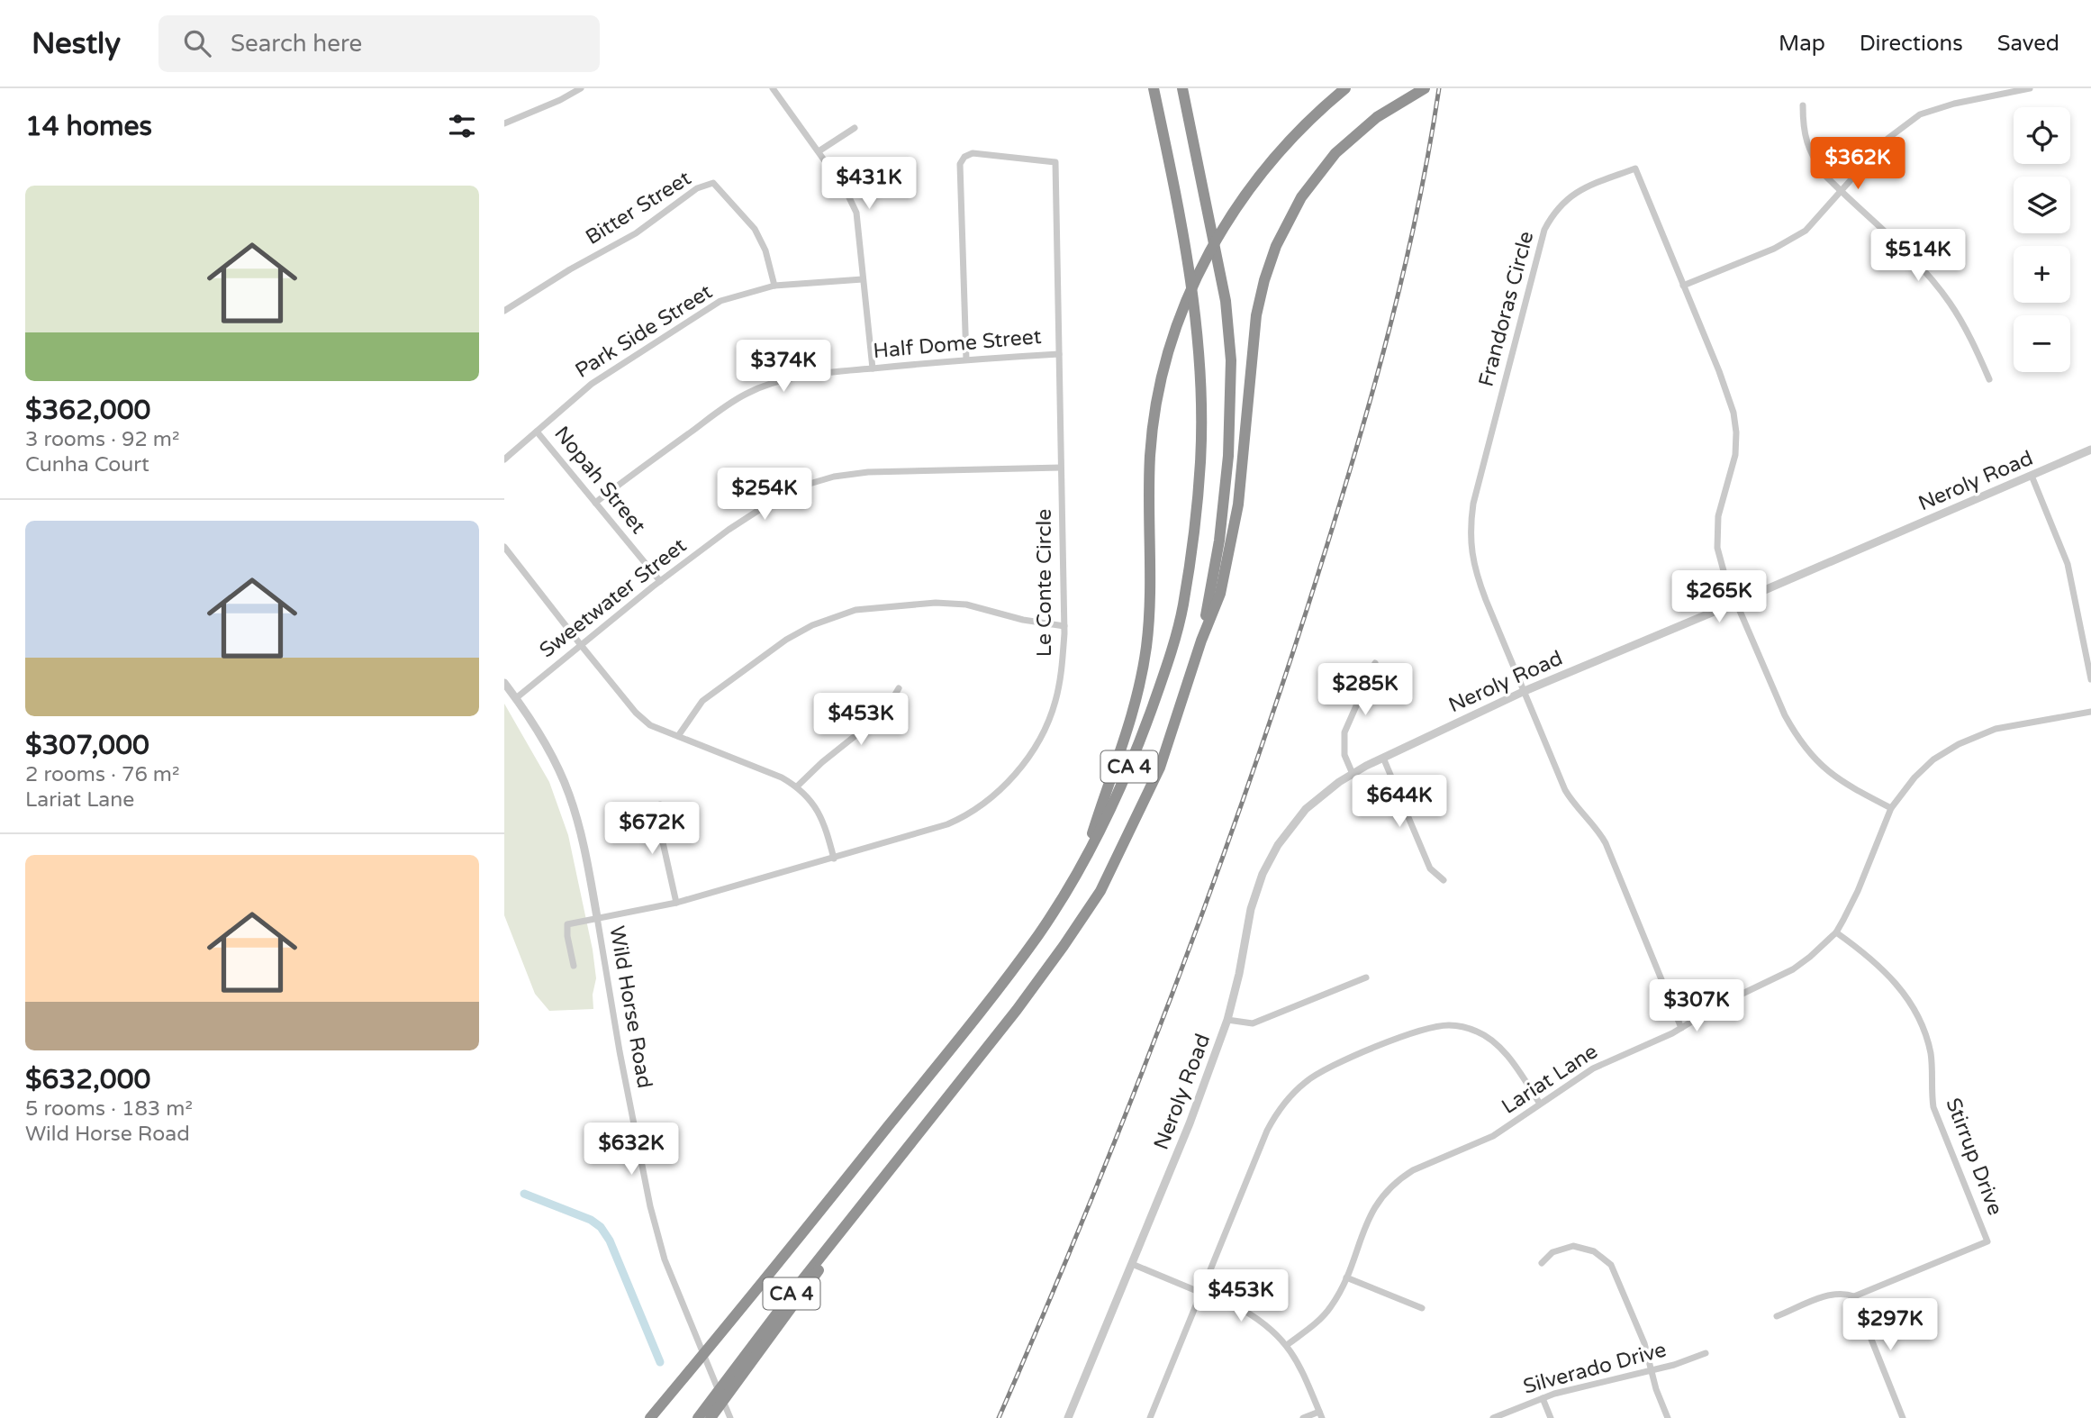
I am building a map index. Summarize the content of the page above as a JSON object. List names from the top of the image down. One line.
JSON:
{"streets":{"highway":["CA 4"],"street":["Bitter Street","Frandoras Circle","Park Side Street","Half Dome Street","Nopah Street","Neroly Road","Le Conte Circle","Sweetwater Street","Wild Horse Road","Lariat Lane","Stirrup Drive","Silverado Drive"]},"crossings":[["Bitter Street","Park Side Street"],["Frandoras Circle","Neroly Road"],["Frandoras Circle","Lariat Lane"],["Park Side Street","Nopah Street"],["Half Dome Street","Nopah Street"],["Half Dome Street","Le Conte Circle"],["Nopah Street","Sweetwater Street"],["Le Conte Circle","Sweetwater Street"],["Le Conte Circle","Wild Horse Road"],["Sweetwater Street","Wild Horse Road"],["Lariat Lane","Stirrup Drive"]],"page":{"header":"Nestly","search":"Search here","nav":["Map","Directions","Saved"],"heading":"14 homes","map_buttons":["+","−"],"price":["$362K","$431K","$514K","$374K","$254K","$265K","$285K","$453K","$644K","$672K","$307K","$632K","$453K","$297K"],"list":[{"name":"$362,000","note":"3 rooms · 92 m² · Cunha Court"},{"name":"$307,000","note":"2 rooms · 76 m² · Lariat Lane"},{"name":"$632,000","note":"5 rooms · 183 m² · Wild Horse Road"}]}}
